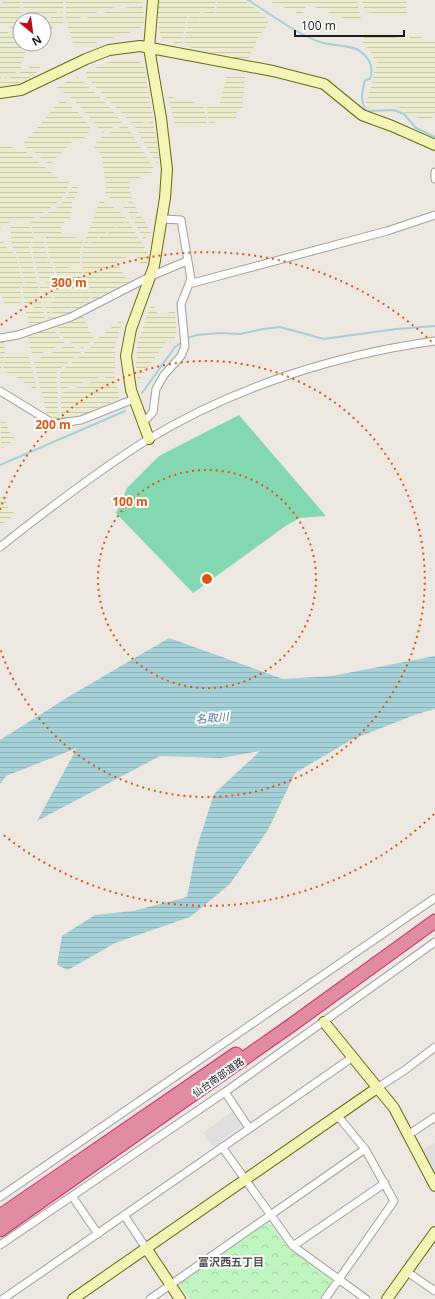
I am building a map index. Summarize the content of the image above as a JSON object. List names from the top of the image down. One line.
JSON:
{"streets":{"highway":["仙台南部道路"]},"districts":["富沢西五丁目"],"water":["名取川"],"scale_bar":"100 m","north":"bottom right","rings":["300 m","200 m","100 m"]}
